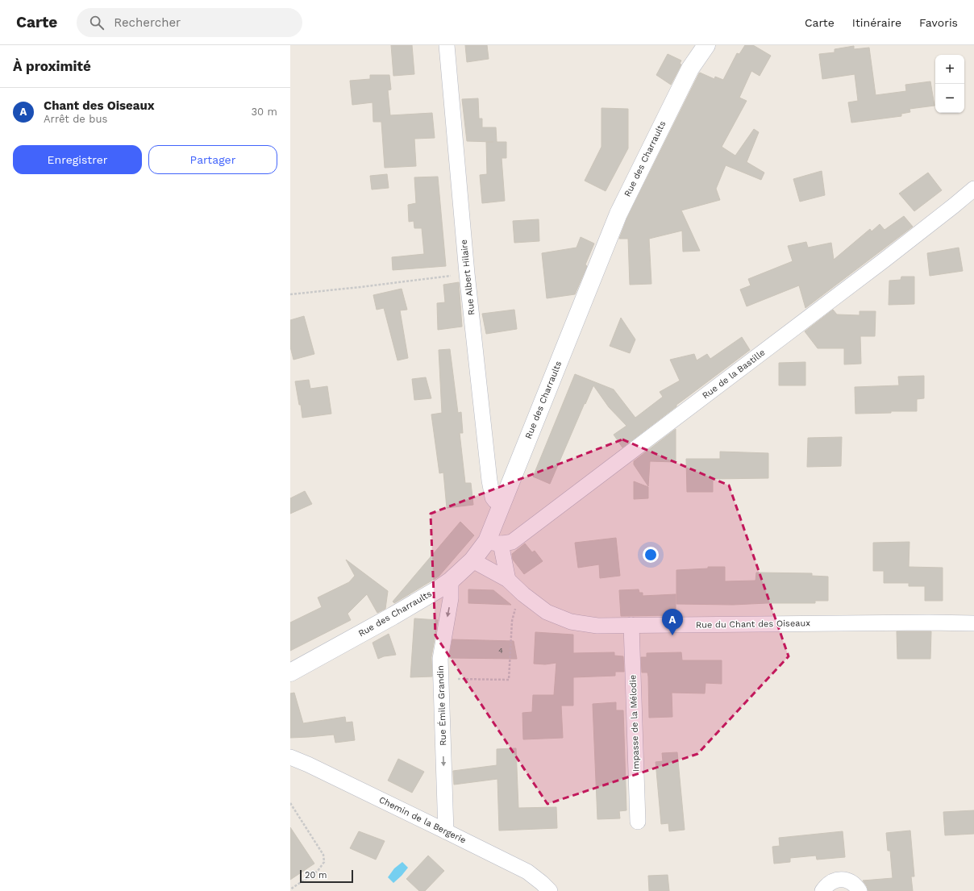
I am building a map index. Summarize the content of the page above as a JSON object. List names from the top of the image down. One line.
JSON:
{"streets":{"street":["Rue des Charraults","Rue Albert Hilaire","Rue de la Bastille","Rue du Chant des Oiseaux","Rue Émile Grandin","Impasse de la Mélodie","Chemin de la Bergerie"]},"crossings":[["Rue des Charraults","Rue Albert Hilaire"],["Rue des Charraults","Rue de la Bastille"],["Rue des Charraults","Rue du Chant des Oiseaux"],["Rue des Charraults","Rue Émile Grandin"],["Rue du Chant des Oiseaux","Impasse de la Mélodie"],["Rue Émile Grandin","Chemin de la Bergerie"]],"one_way":["Rue Émile Grandin"],"house_numbers":["4"],"scale_bar":"20 m","page":{"header":"Carte","search":"Rechercher","nav":["Carte","Itinéraire","Favoris"],"heading":"À proximité","map_buttons":["+","−"],"list":[{"mark":"A","name":"Chant des Oiseaux","note":"Arrêt de bus","value":"30 m"}],"buttons":["Enregistrer","Partager"],"pins":"A","scale":"20 m"}}
